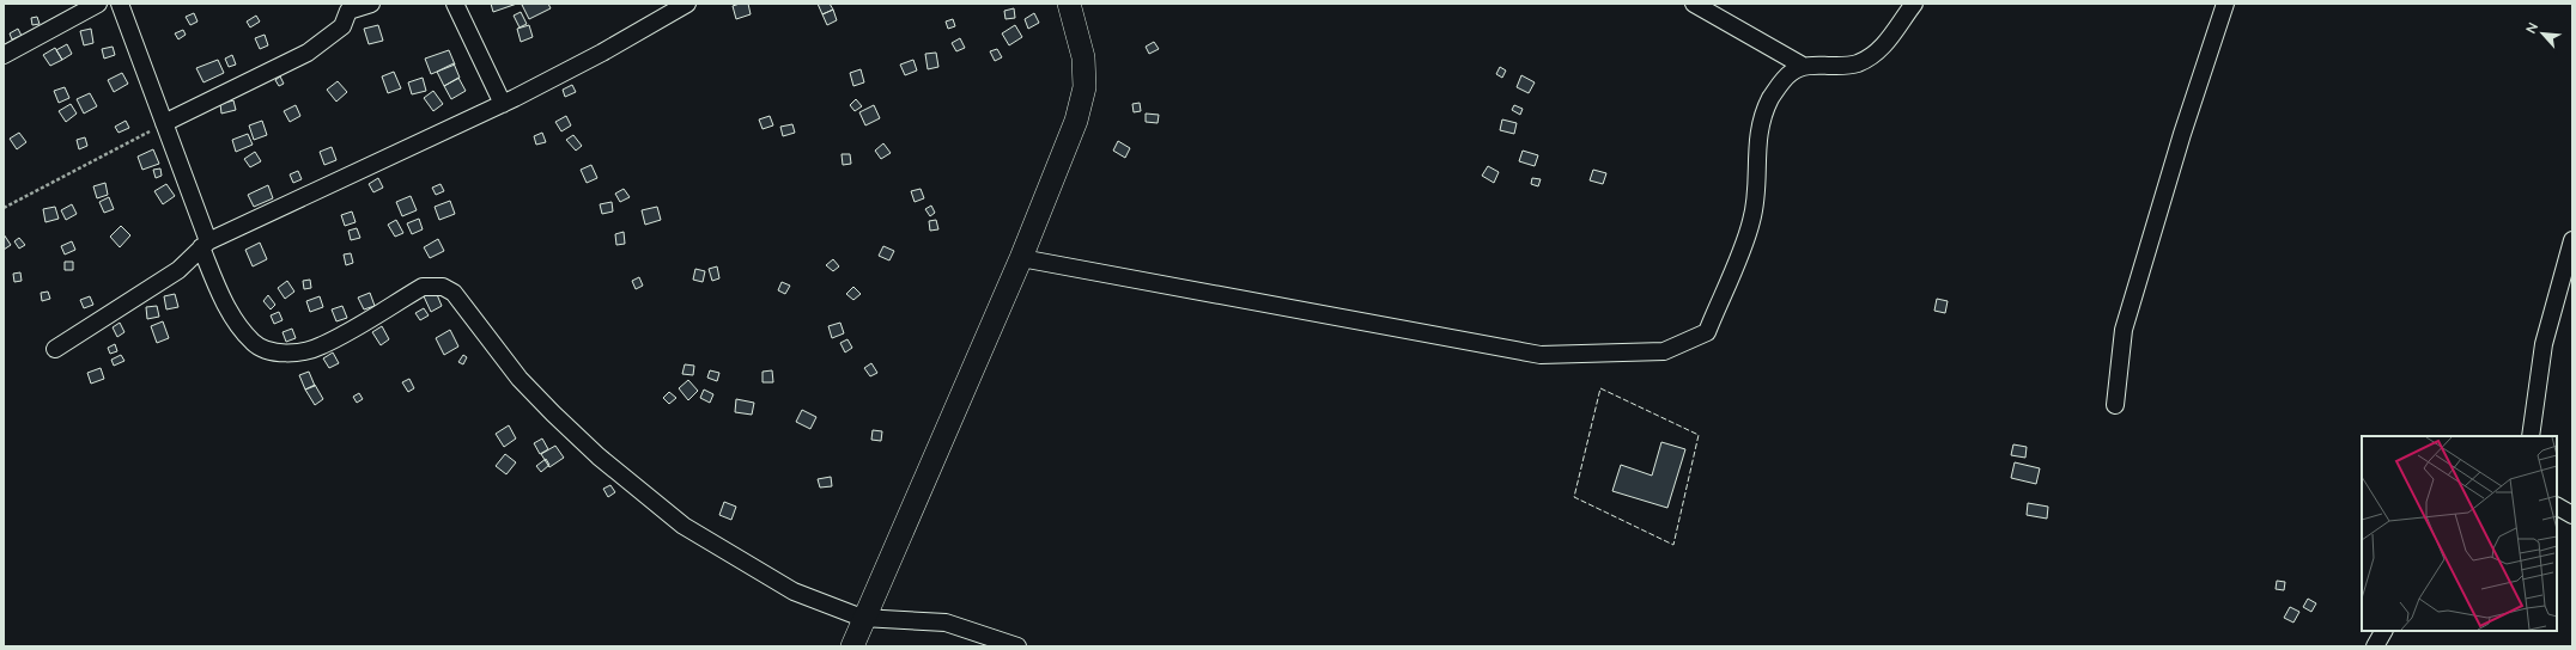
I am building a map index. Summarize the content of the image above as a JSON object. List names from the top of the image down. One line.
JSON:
{"north":"top left"}
